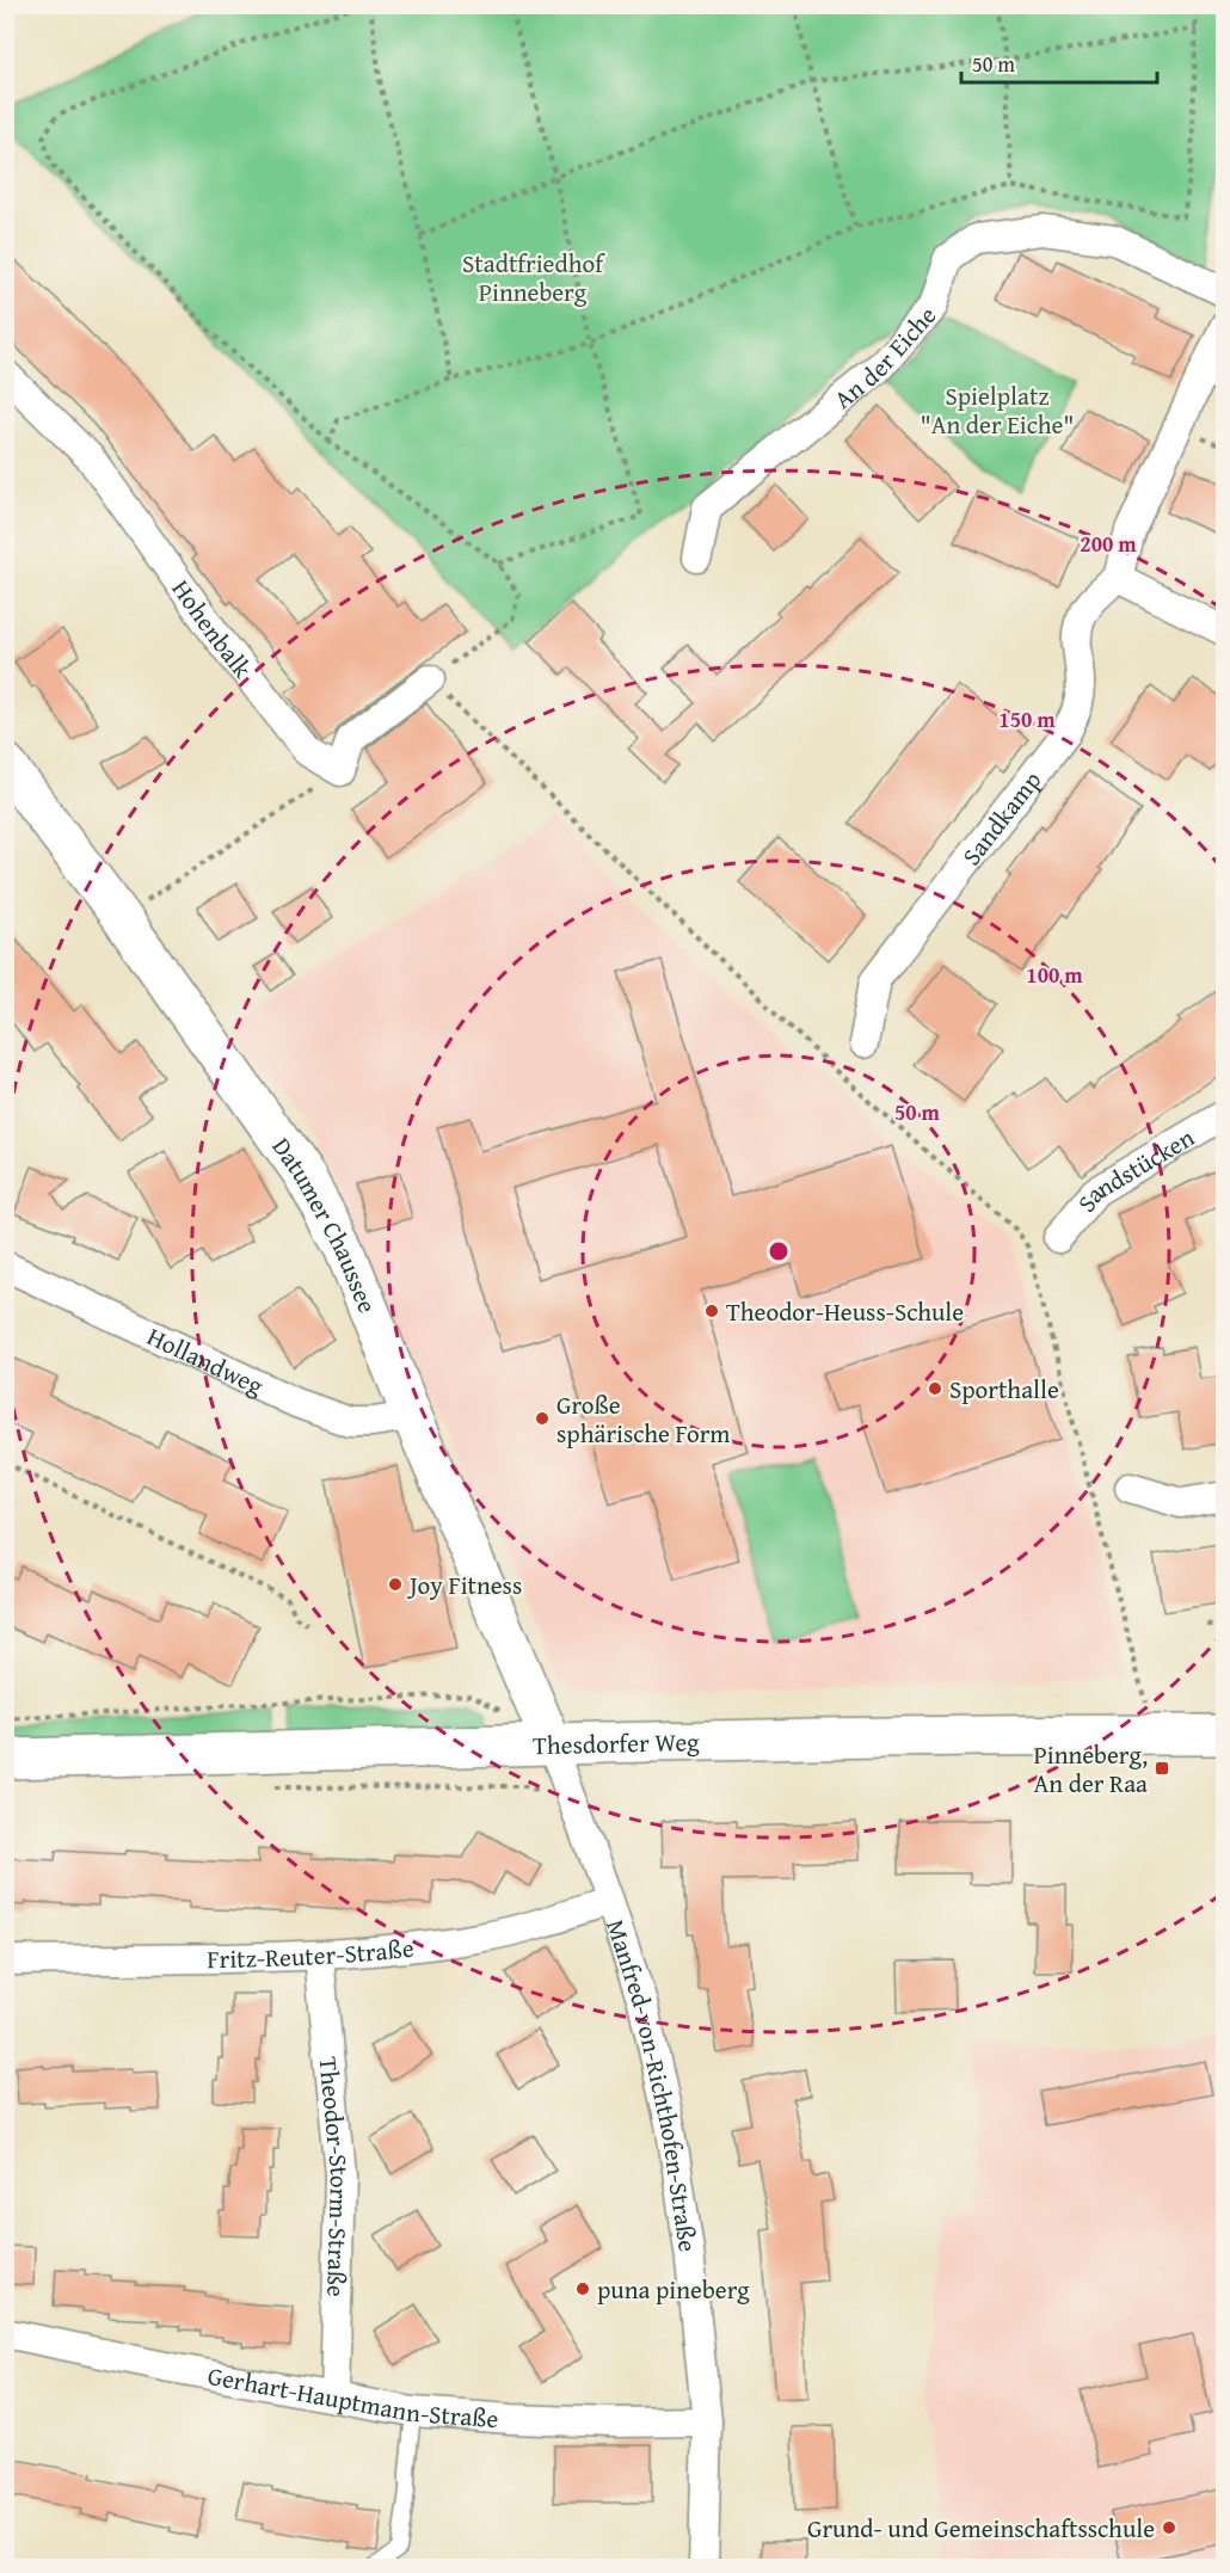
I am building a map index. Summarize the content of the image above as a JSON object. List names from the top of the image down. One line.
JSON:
{"streets":{"street":["An der Eiche","Hohenbalk","Sandkamp","Sandstücken","Datumer Chaussee","Hollandweg","Thesdorfer Weg","Fritz-Reuter-Straße","Manfred-von-Richthofen-Straße","Theodor-Storm-Straße","Gerhart-Hauptmann-Straße"]},"crossings":[["Datumer Chaussee","Hollandweg"],["Datumer Chaussee","Thesdorfer Weg"],["Datumer Chaussee","Manfred-von-Richthofen-Straße"],["Thesdorfer Weg","Manfred-von-Richthofen-Straße"],["Fritz-Reuter-Straße","Manfred-von-Richthofen-Straße"],["Fritz-Reuter-Straße","Theodor-Storm-Straße"],["Manfred-von-Richthofen-Straße","Gerhart-Hauptmann-Straße"],["Theodor-Storm-Straße","Gerhart-Hauptmann-Straße"]],"parks":["Stadtfriedhof Pinneberg","Spielplatz \"An der Eiche\""],"places":{"other":["Theodor-Heuss-Schule","Sporthalle","Große sphärische Form","Joy Fitness","puna pineberg","Grund- und Gemeinschaftsschule"],"transit":["Pinneberg, An der Raa"]},"scale_bar":"50 m","rings":["200 m","150 m","100 m","50 m"]}
